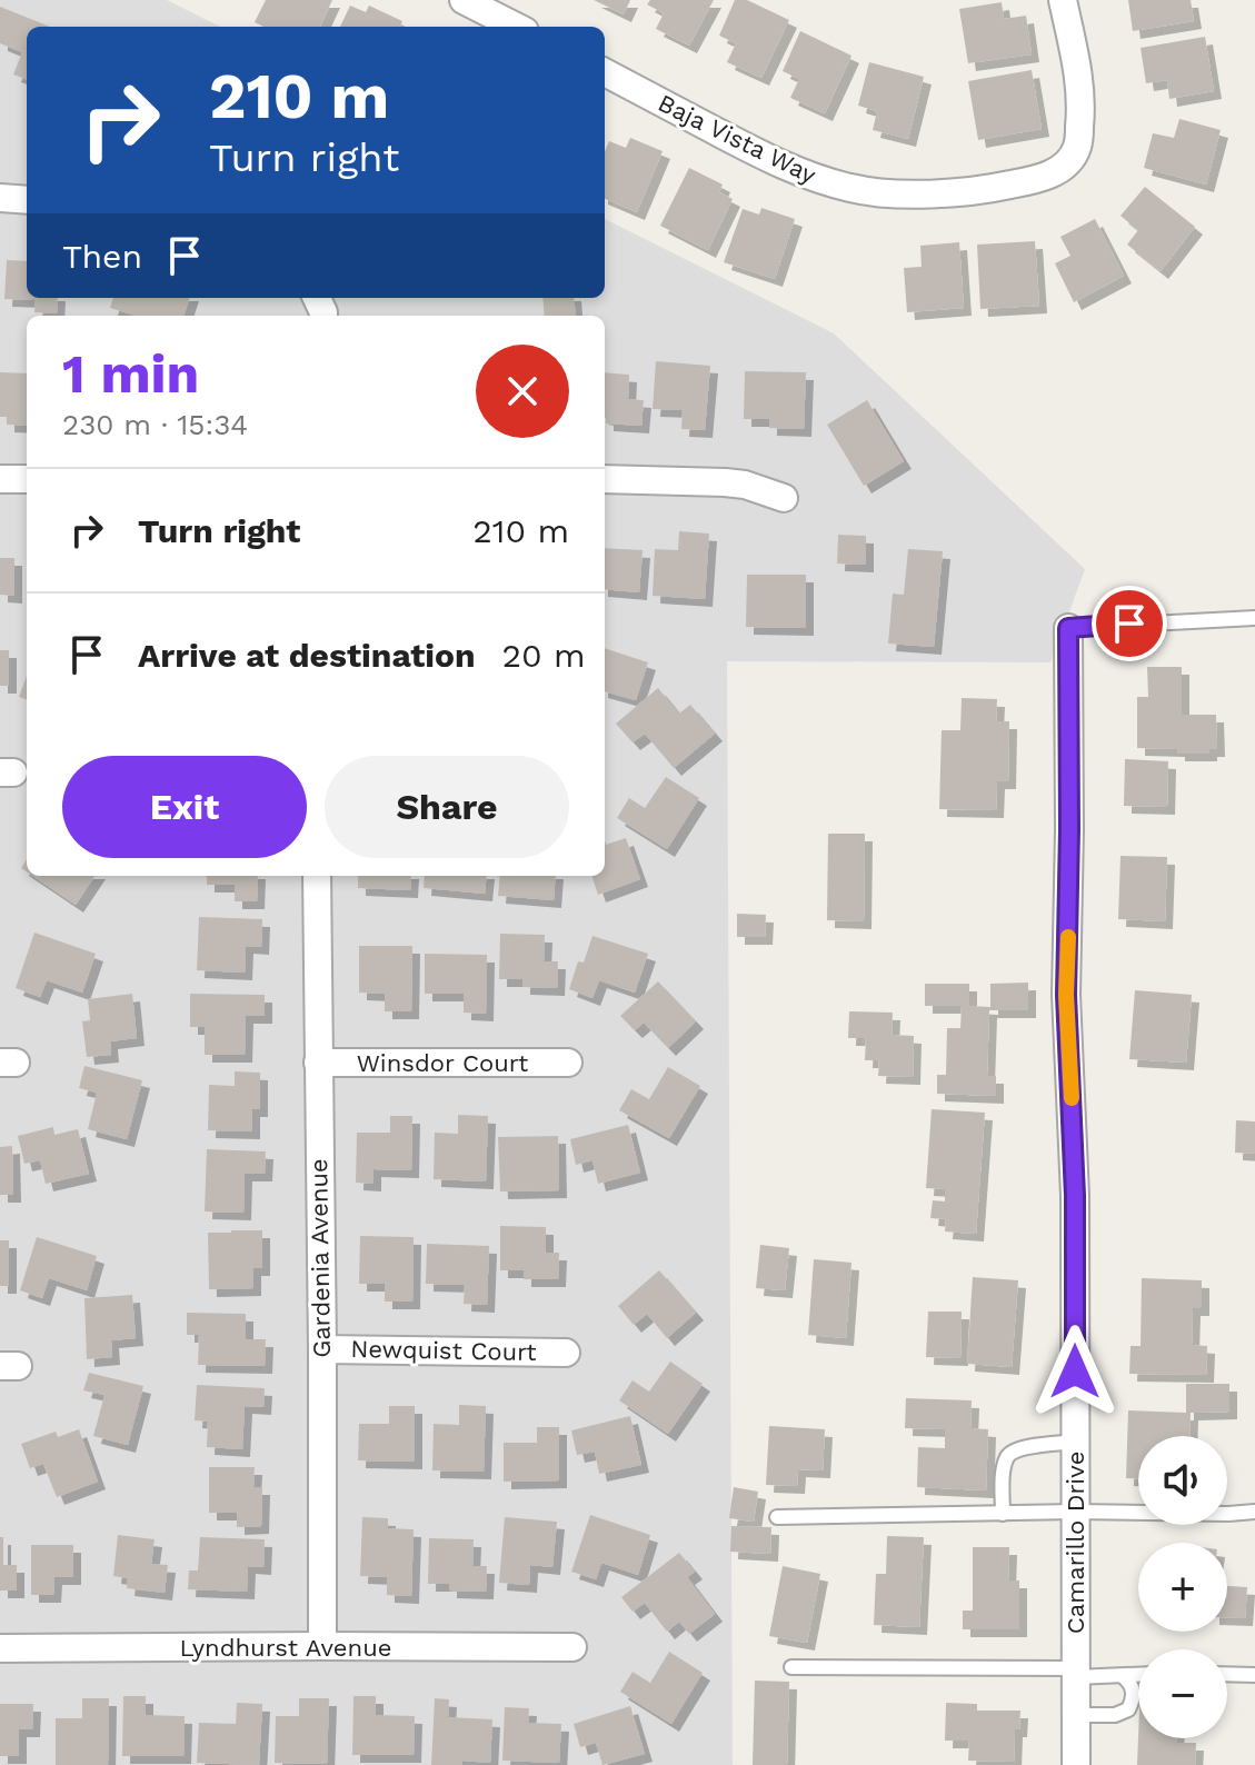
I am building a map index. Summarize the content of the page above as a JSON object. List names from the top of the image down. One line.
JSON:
{"streets":{"street":["Baja Vista Way","Winsdor Court","Gardenia Avenue","Newquist Court","Camarillo Drive","Lyndhurst Avenue"]},"crossings":[["Winsdor Court","Gardenia Avenue"],["Gardenia Avenue","Newquist Court"],["Gardenia Avenue","Lyndhurst Avenue"]],"page":{"turn":["210 m","Turn right"],"then":"Then","heading":["1 min","230 m · 15:34"],"list":[{"name":"Turn right","value":"210 m"},{"name":"Arrive at destination","value":"20 m"}],"buttons":["Exit","Share"],"map_buttons":["+","−"]}}
